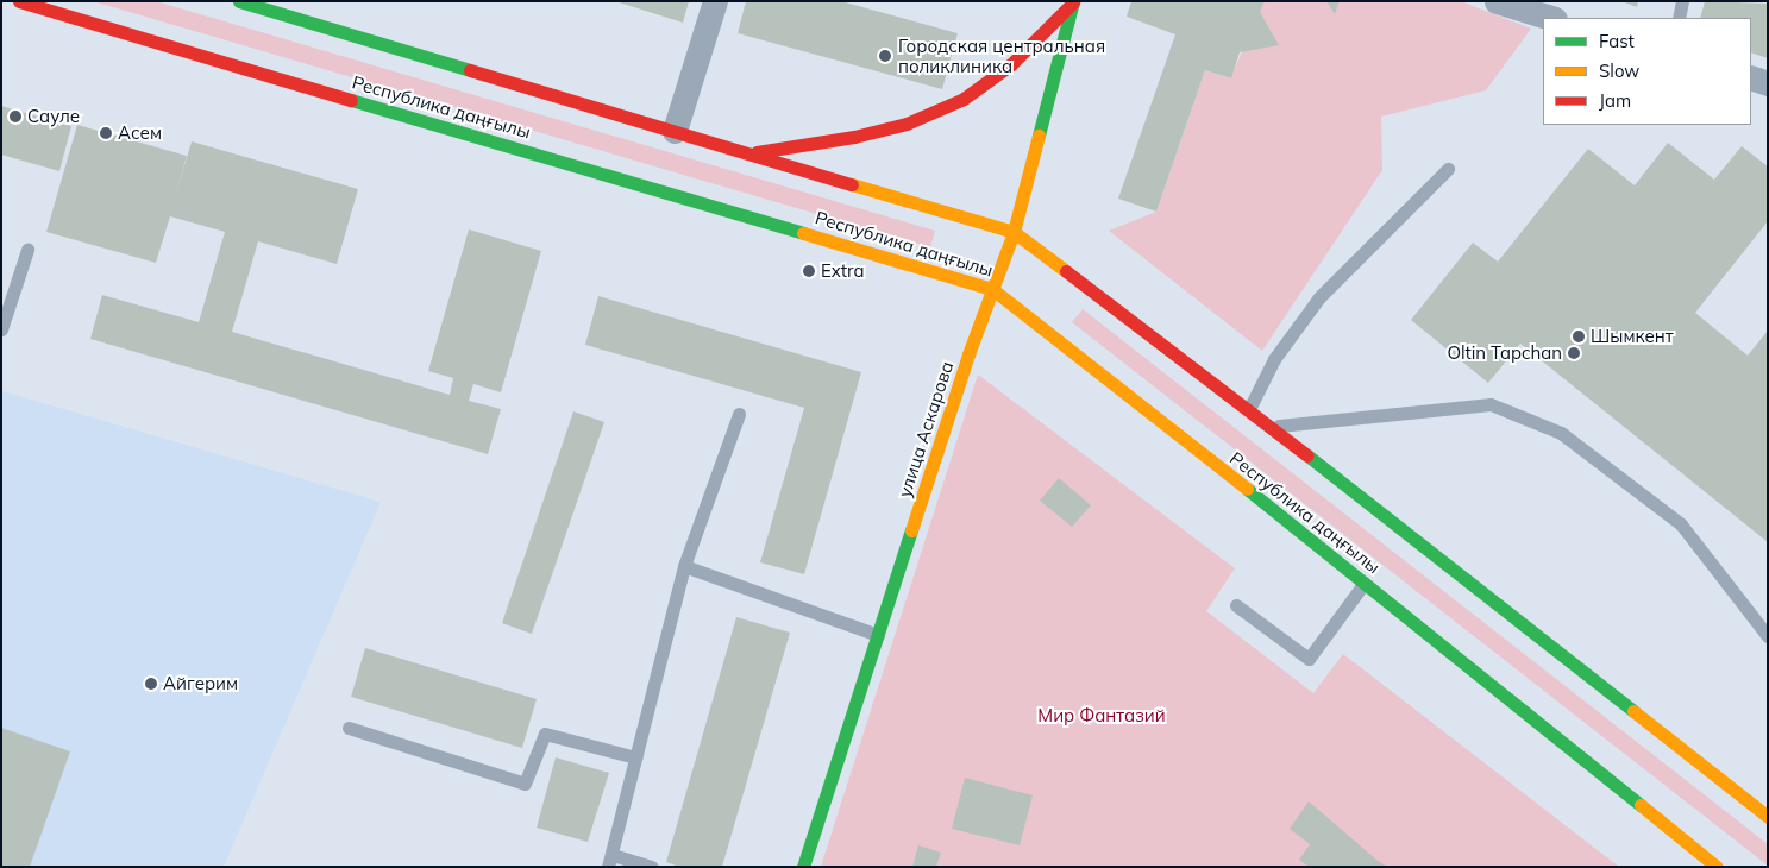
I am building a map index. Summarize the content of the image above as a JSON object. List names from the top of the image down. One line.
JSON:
{"streets":{"main road":["Республика даңғылы","улица Аскарова"]},"crossings":[["Республика даңғылы","улица Аскарова"]],"parks":["Мир Фантазий"],"places":["Городская центральная поликлиника","Сауле","Асем","Extra","Шымкент","Oltin Tapchan","Айгерим"],"legend":["Fast","Slow","Jam"]}
